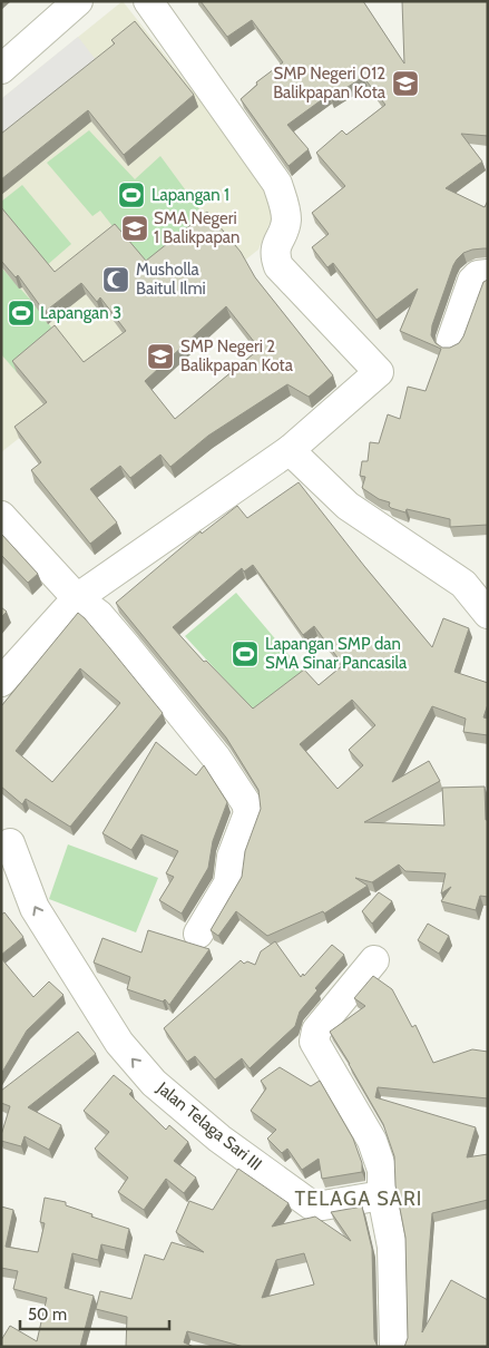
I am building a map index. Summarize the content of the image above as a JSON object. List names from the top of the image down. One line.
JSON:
{"streets":{"street":["Jalan Telaga Sari III"]},"one_way":["Jalan Telaga Sari III"],"districts":["TELAGA SARI"],"places":{"school or university":["SMP Negeri 012 Balikpapan Kota","SMA Negeri 1 Balikpapan","SMP Negeri 2 Balikpapan Kota"],"sports":["Lapangan 1","Lapangan 3","Lapangan SMP dan SMA Sinar Pancasila"],"mosque":["Musholla Baitul Ilmi"]},"scale_bar":"50 m"}
